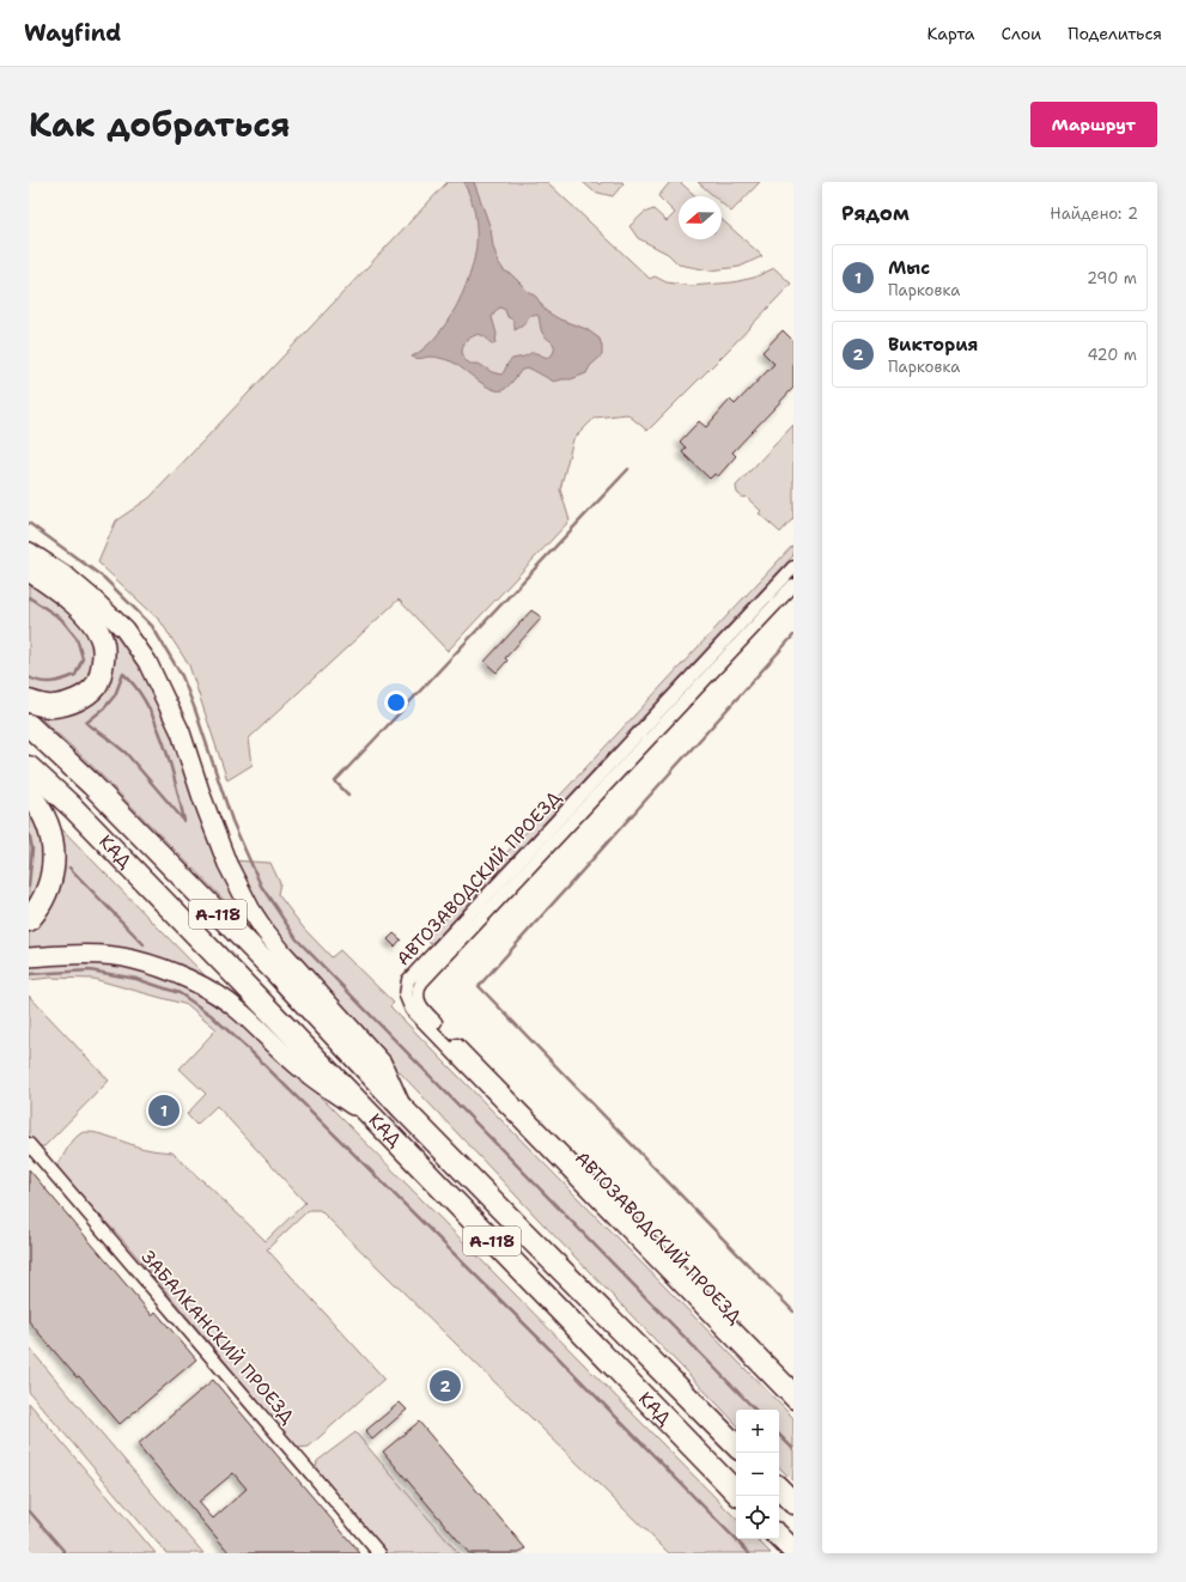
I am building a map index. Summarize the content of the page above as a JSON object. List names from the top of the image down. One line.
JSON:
{"streets":{"highway":["КАД","А-118"],"street":["АВТОЗАВОДСКИЙ ПРОЕЗД","ЗАБАЛКАНСКИЙ ПРОЕЗД"]},"north":"left","page":{"header":"Wayfind","nav":["Карта","Слои","Поделиться"],"title":"Как добраться","buttons":"Маршрут","heading":["Рядом","Найдено: 2"],"list":[{"mark":"1","name":"Мыс","note":"Парковка","value":"290 m"},{"mark":"2","name":"Виктория","note":"Парковка","value":"420 m"}],"pins":["1","2"],"map_buttons":["+","−"]}}
